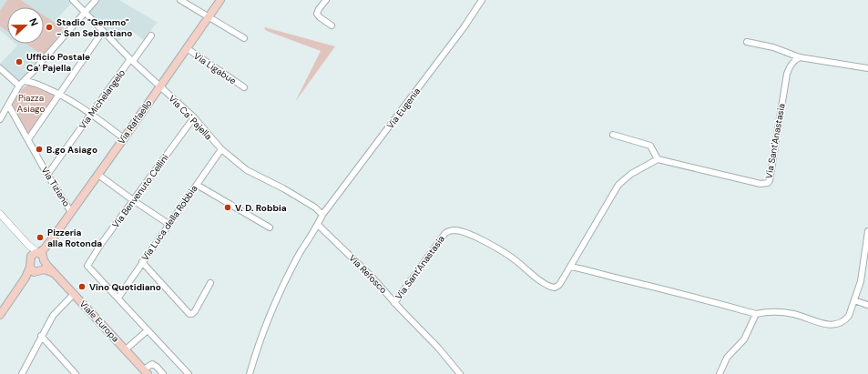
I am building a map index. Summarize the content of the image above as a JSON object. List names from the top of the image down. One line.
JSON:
{"streets":{"main road":["Via Raffaello","Viale Europa"],"street":["Via Ligabue","Via Michelangelo","Via Eugenia","Via Ca' Pajella","Via Sant'Anastasia","Via Tiziano","Via Benvenuto Cellini","Via Luca della Robbia","Via Refosco"]},"crossings":[["Via Ligabue","Via Raffaello"],["Via Michelangelo","Via Ca' Pajella"],["Via Michelangelo","Via Tiziano"],["Via Eugenia","Via Ca' Pajella"],["Via Ca' Pajella","Via Raffaello"],["Via Ca' Pajella","Via Benvenuto Cellini"],["Via Ca' Pajella","Via Luca della Robbia"],["Via Raffaello","Via Tiziano"],["Via Raffaello","Viale Europa"],["Via Sant'Anastasia","Via Refosco"],["Via Benvenuto Cellini","Via Luca della Robbia"]],"parks":["Piazza Asiago"],"places":["Stadio \"Gemmo\" - San Sebastiano","Ufficio Postale Ca' Pajella","B.go Asiago","V. D. Robbia","Pizzeria alla Rotonda","Vino Quotidiano"],"north":"right"}
